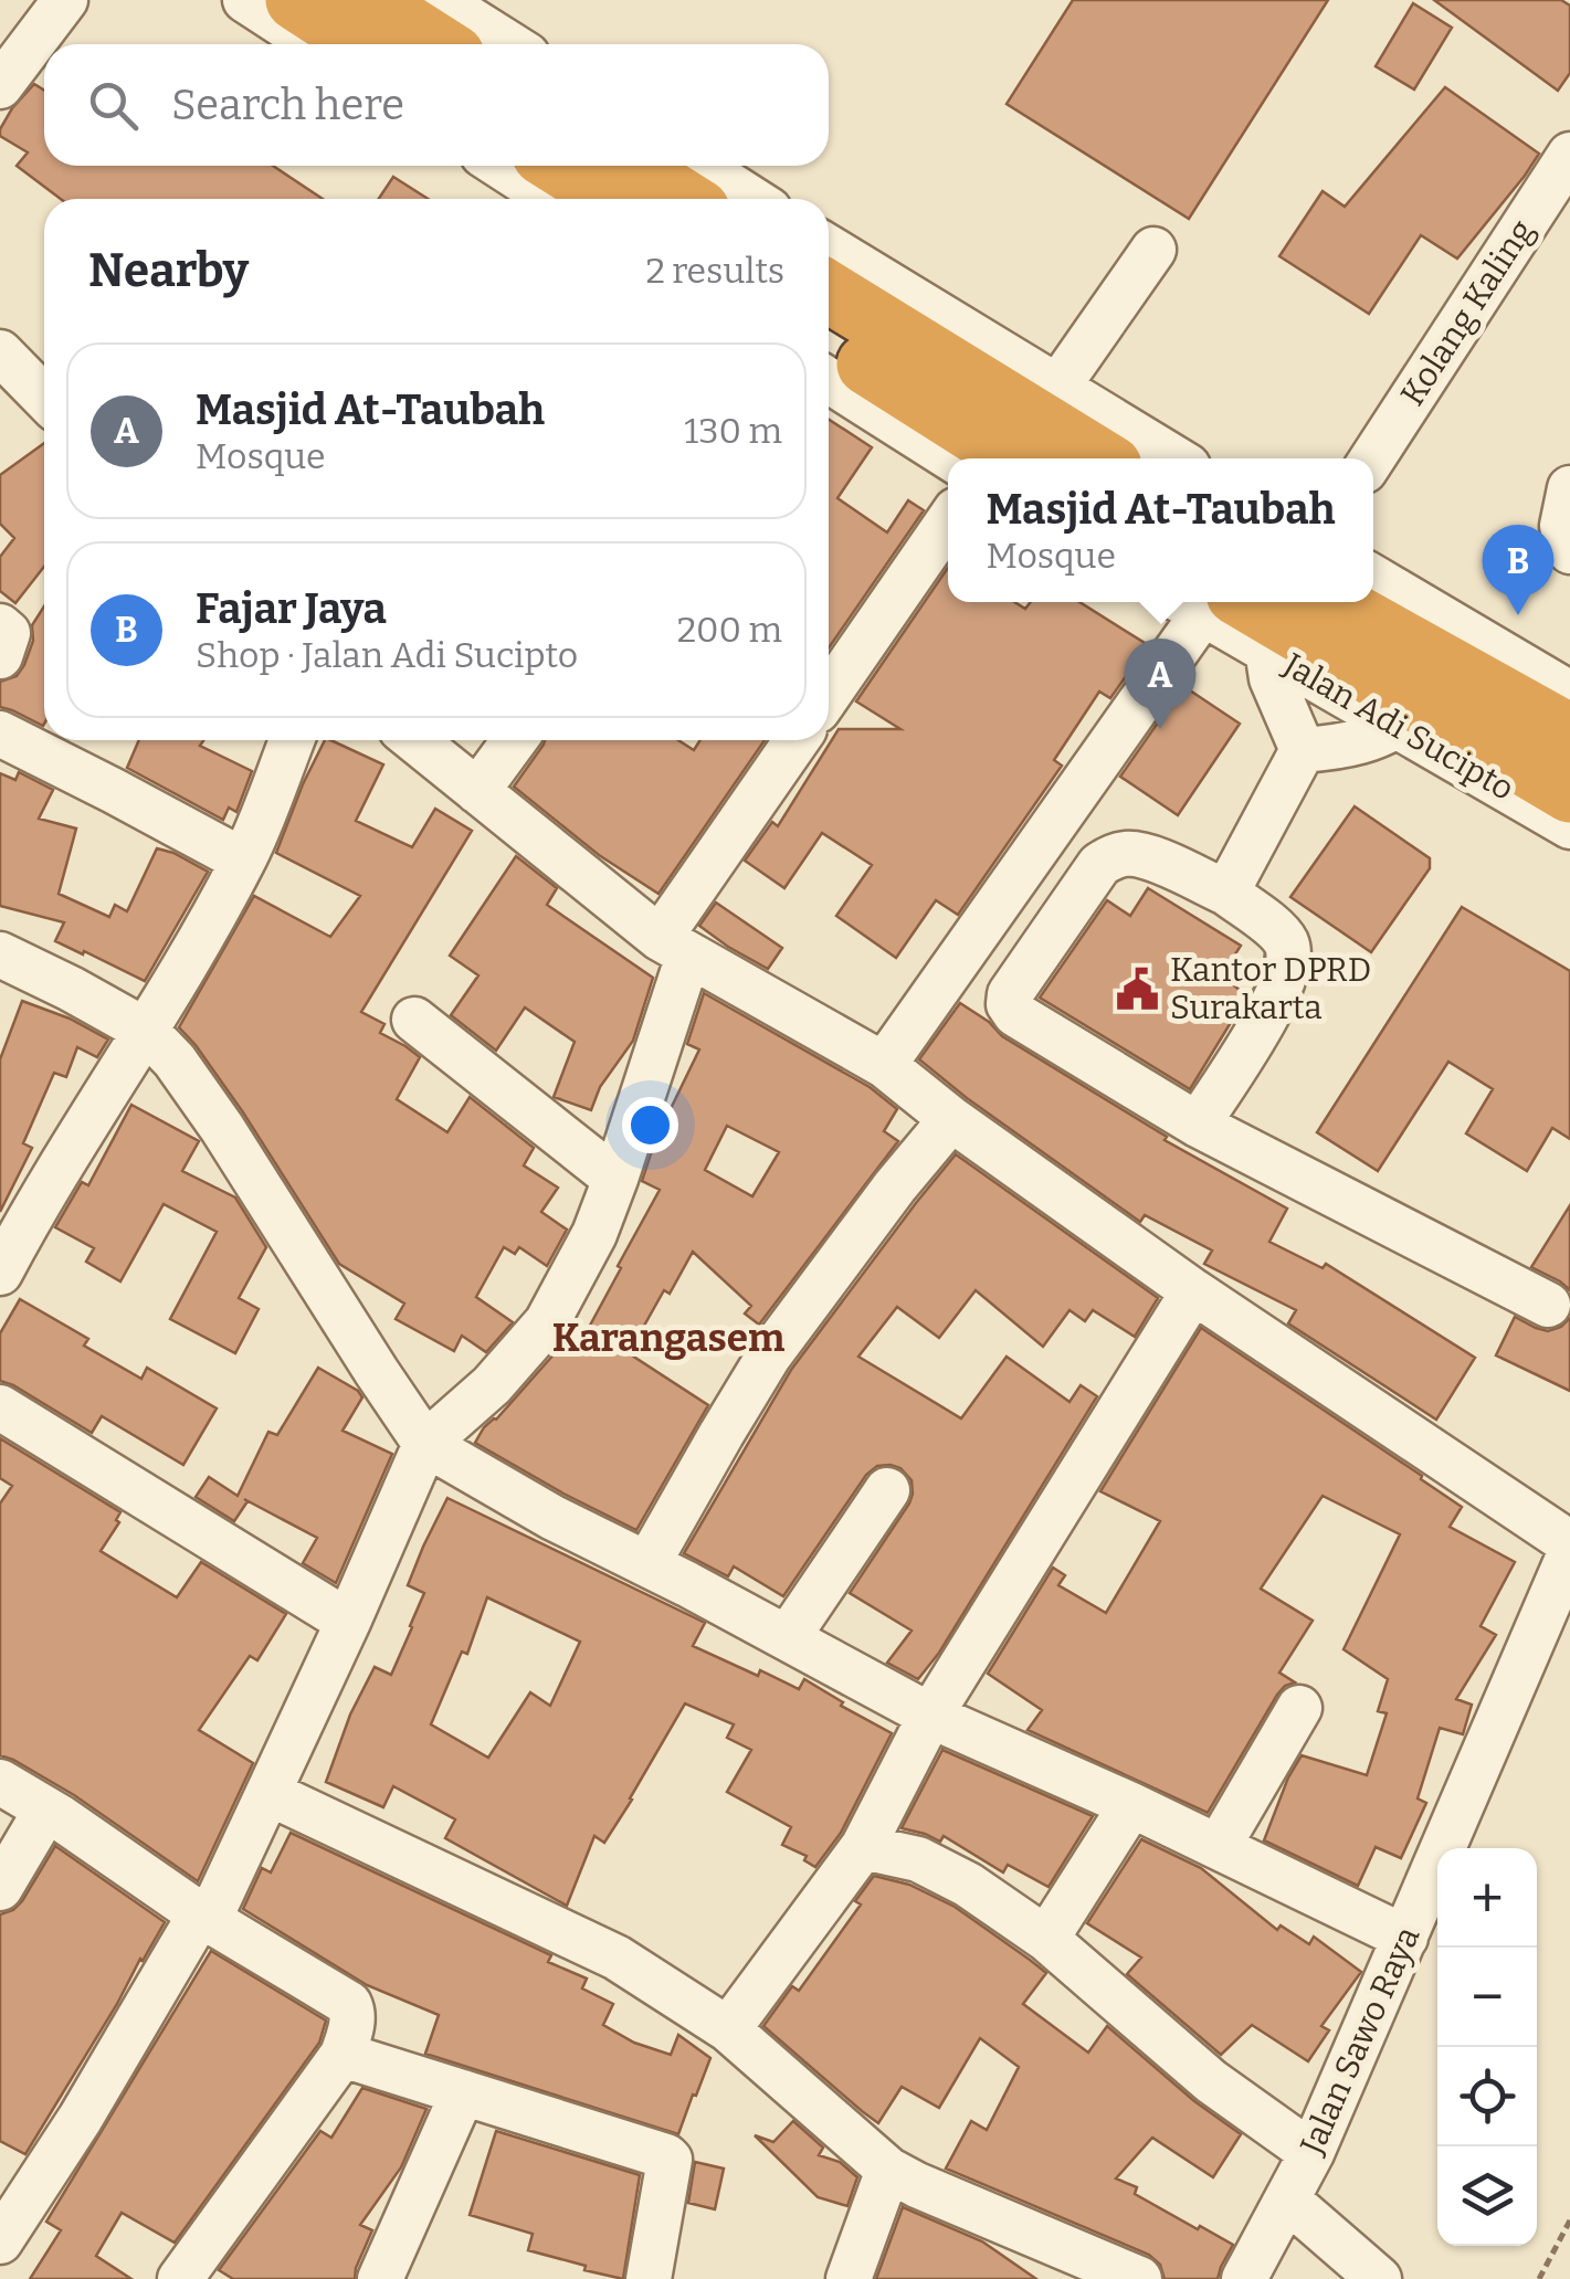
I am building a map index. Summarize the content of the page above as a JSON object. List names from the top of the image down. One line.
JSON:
{"streets":{"highway":["Jalan Adi Sucipto"],"street":["Kolang Kaling","Jalan Sawo Raya"]},"districts":["Karangasem"],"places":{"public building":["Kantor DPRD Surakarta"]},"page":{"search":"Search here","heading":["Nearby","2 results"],"list":[{"mark":"A","name":"Masjid At-Taubah","note":"Mosque","value":"130 m"},{"mark":"B","name":"Fajar Jaya","note":"Shop · Jalan Adi Sucipto","value":"200 m"}],"popup":["Masjid At-Taubah","Mosque"],"pins":["B","A"],"map_buttons":["+","−"]}}
